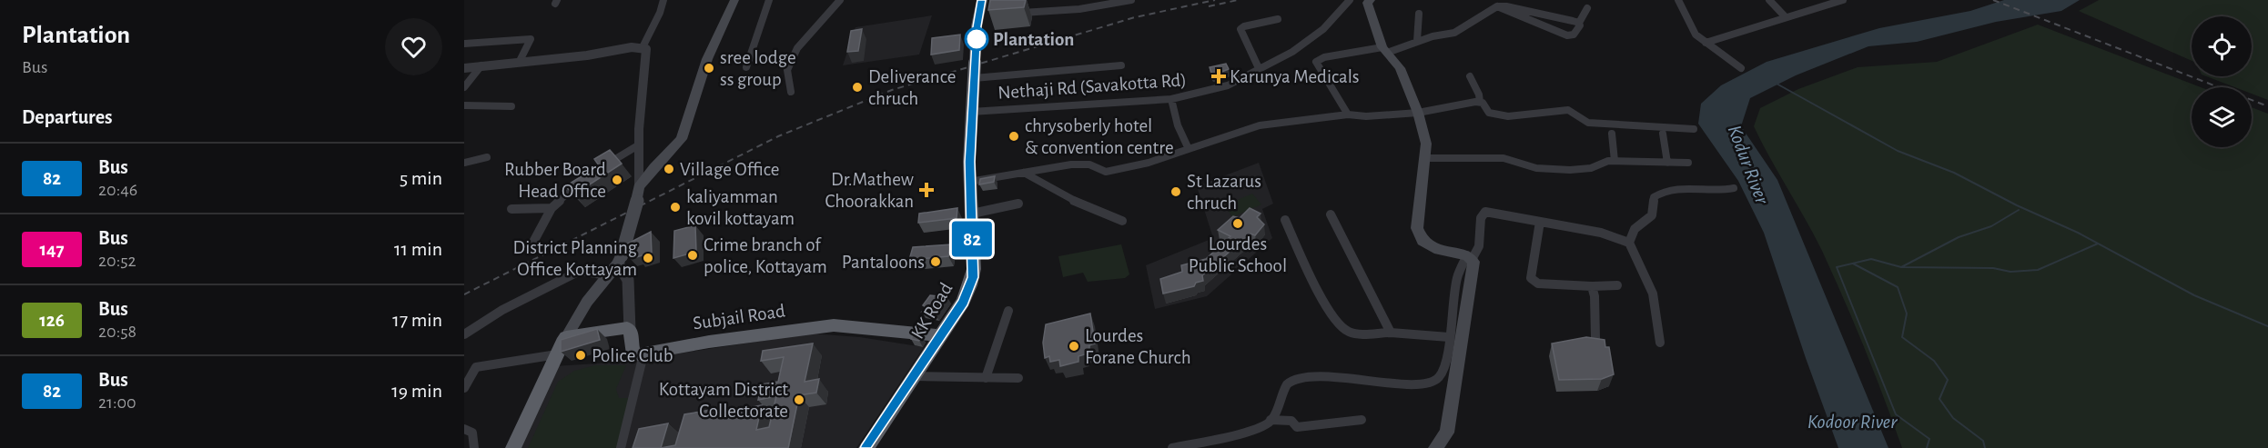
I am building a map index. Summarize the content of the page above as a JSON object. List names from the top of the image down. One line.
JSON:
{"streets":{"highway":["KK Road","Subjail Road"],"street":["Nethaji Rd (Savakotta Rd)"]},"crossings":[["Nethaji Rd (Savakotta Rd)","KK Road"],["KK Road","Subjail Road"]],"water":["Kodur River","Kodoor River"],"places":{"other":["Plantation","sree lodge ss group","Deliverance chruch","chrysoberly hotel & convention centre","Village Office","Rubber Board Head Office","St Lazarus chruch","kaliyamman kovil kottayam","Lourdes Public School","Crime branch of police, Kottayam","District Planning Office Kottayam","Pantaloons","Lourdes Forane Church","Police Club","Kottayam District Collectorate"],"health":["Karunya Medicals","Dr.Mathew Choorakkan"]},"lines":["bus line 82"],"page":{"heading":[["Plantation","Bus"],"Departures"],"on_map":"82","list":[{"mark":"82","name":"Bus","note":"20:46","value":"5 min"},{"mark":"147","name":"Bus","note":"20:52","value":"11 min"},{"mark":"126","name":"Bus","note":"20:58","value":"17 min"},{"mark":"82","name":"Bus","note":"21:00","value":"19 min"}]}}
